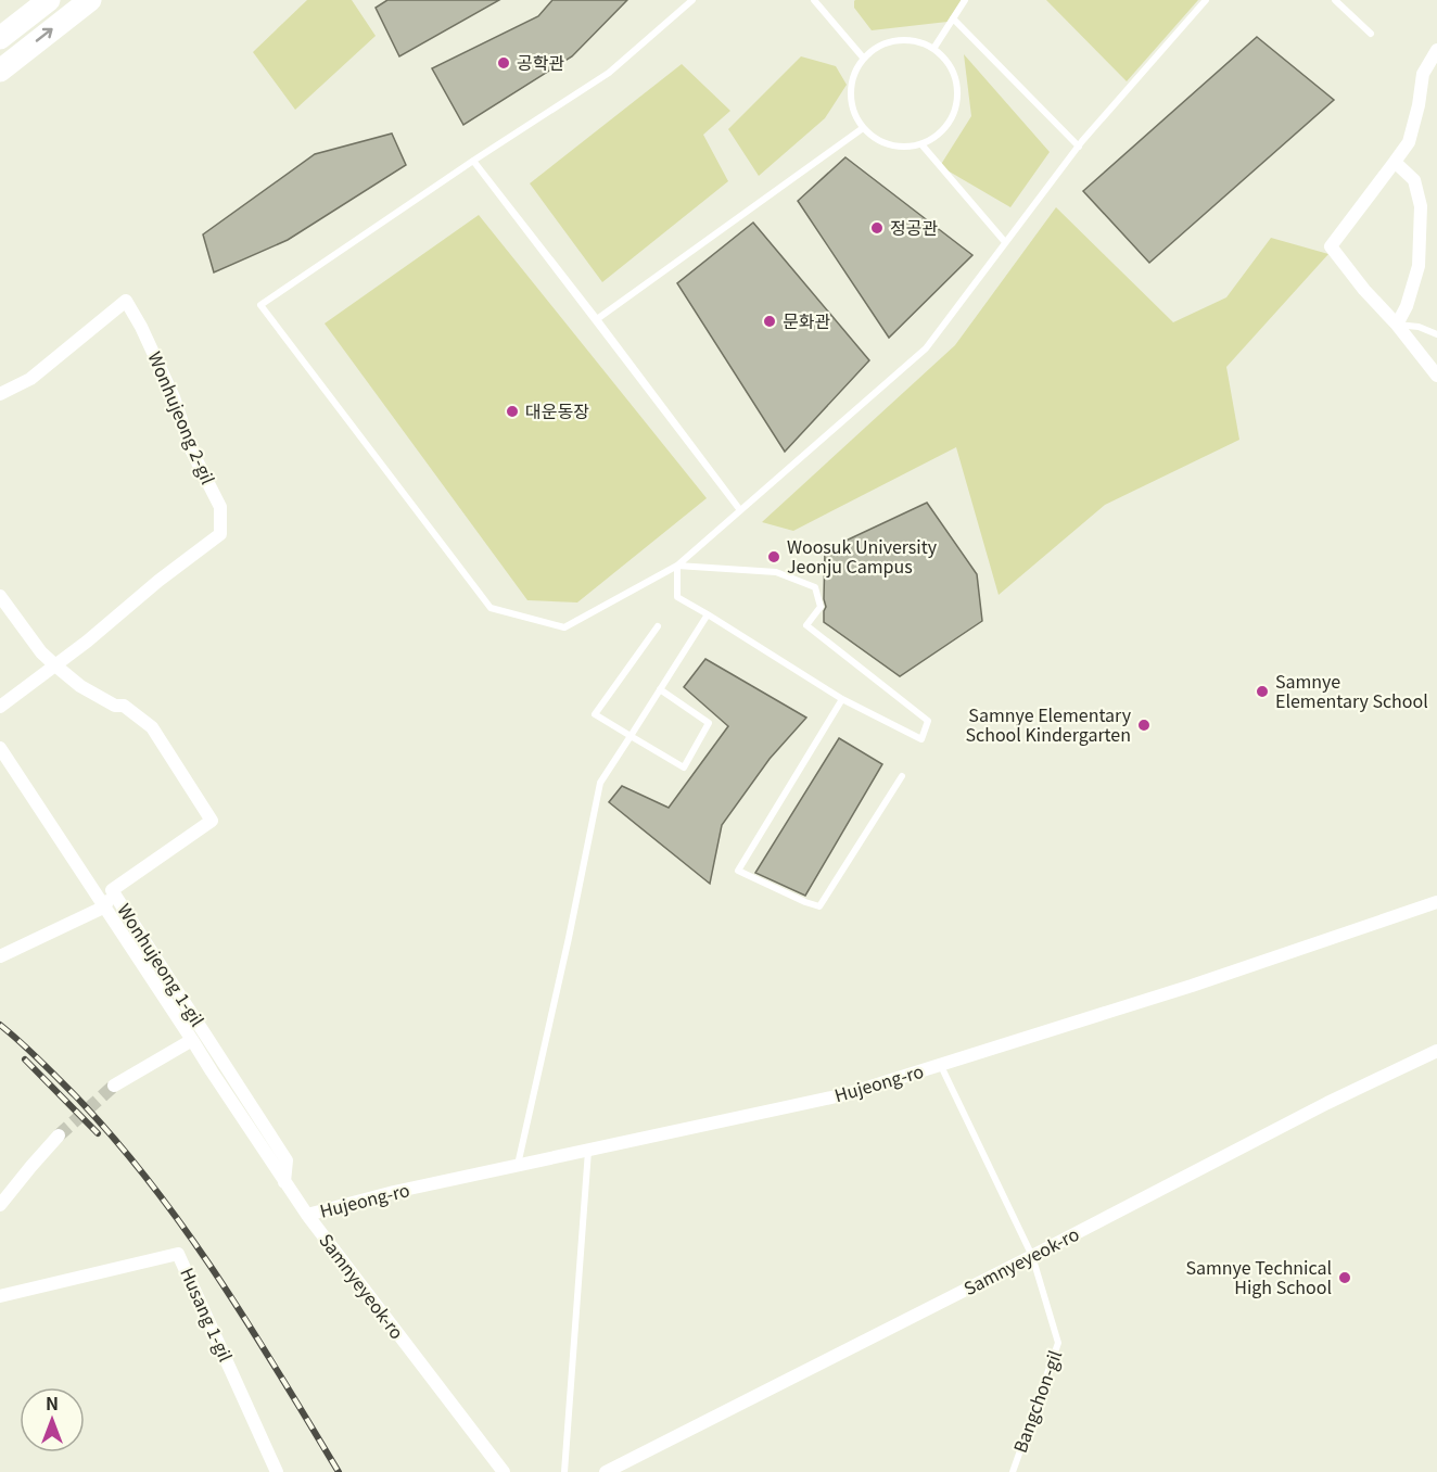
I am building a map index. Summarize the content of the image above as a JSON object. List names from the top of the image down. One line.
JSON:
{"streets":{"street":["Wonhujeong 2-gil","Wonhujeong 1-gil","Hujeong-ro","Samnyeyeok-ro","Husang 1-gil"],"lane":["Bangchon-gil"]},"crossings":[["Wonhujeong 2-gil","Wonhujeong 1-gil"],["Wonhujeong 1-gil","Samnyeyeok-ro"],["Hujeong-ro","Samnyeyeok-ro"],["Hujeong-ro","Bangchon-gil"],["Samnyeyeok-ro","Bangchon-gil"]],"places":["공학관","정공관","문화관","대운동장","Woosuk University Jeonju Campus","Samnye Elementary School","Samnye Elementary School Kindergarten","Samnye Technical High School"],"north":"top"}
